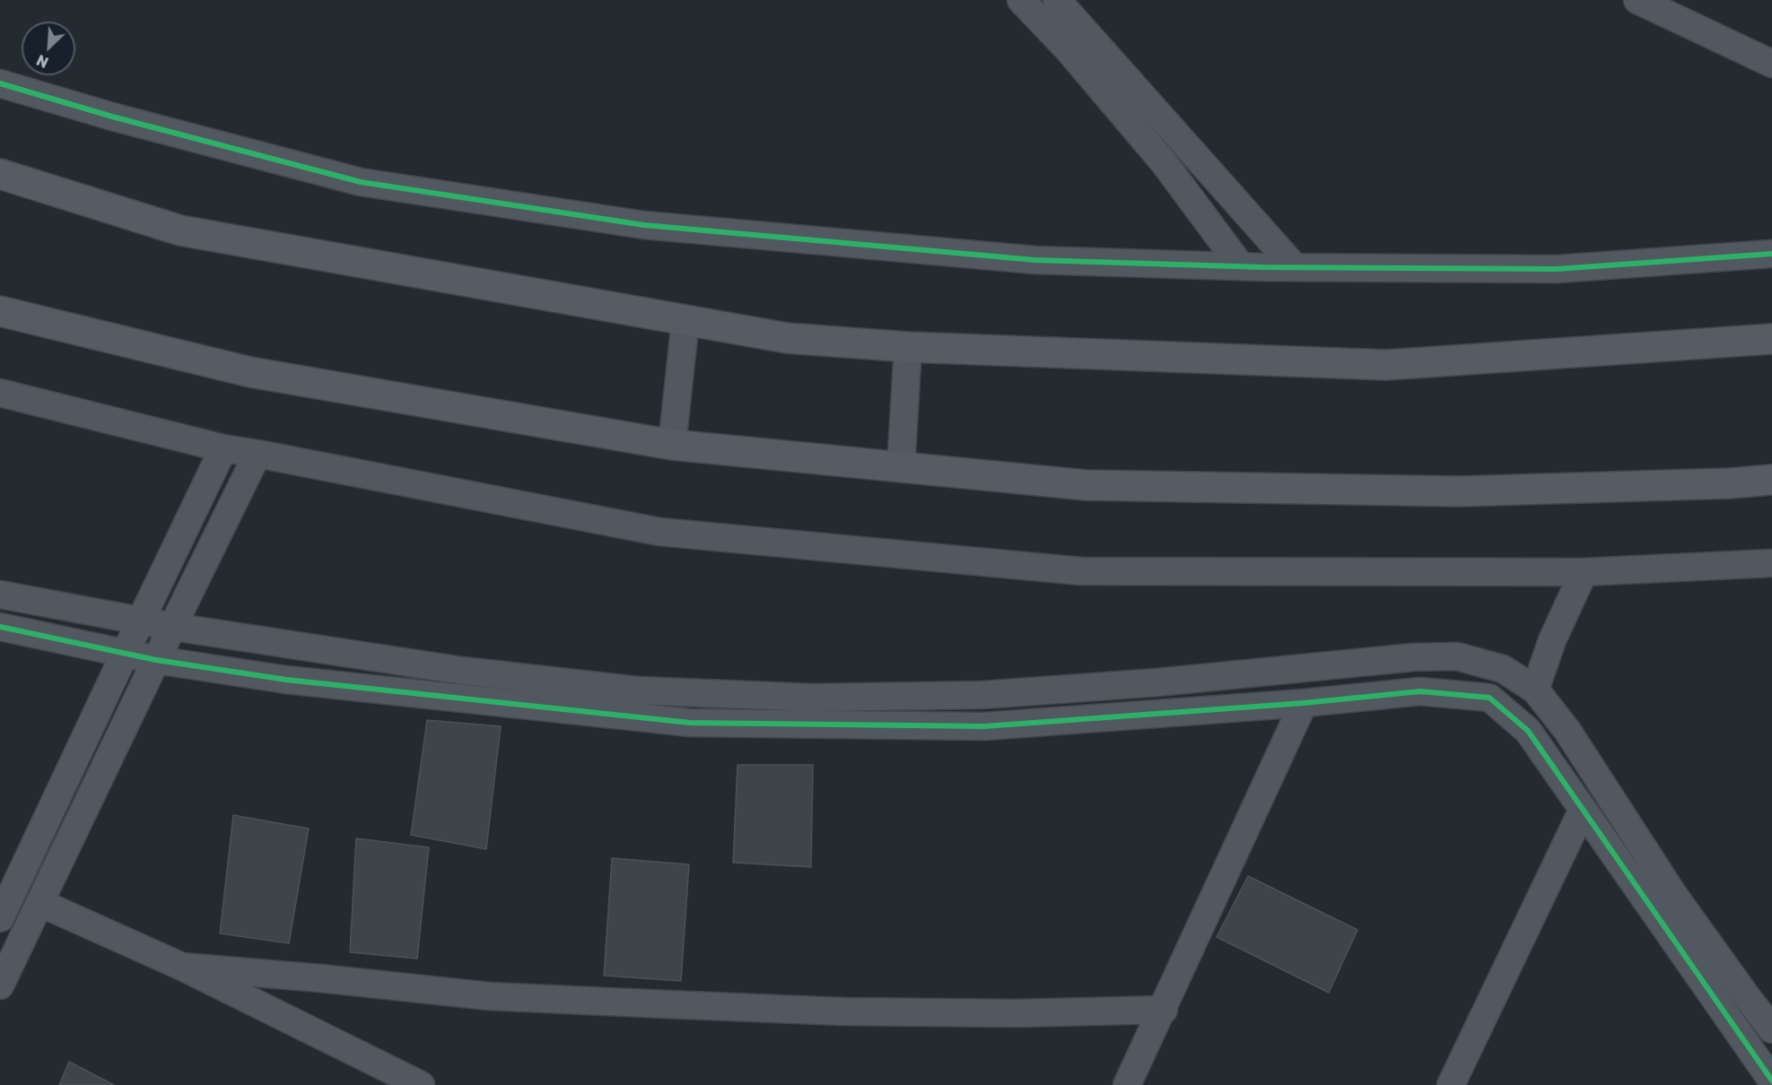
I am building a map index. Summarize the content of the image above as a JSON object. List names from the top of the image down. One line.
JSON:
{"north":"bottom left"}
